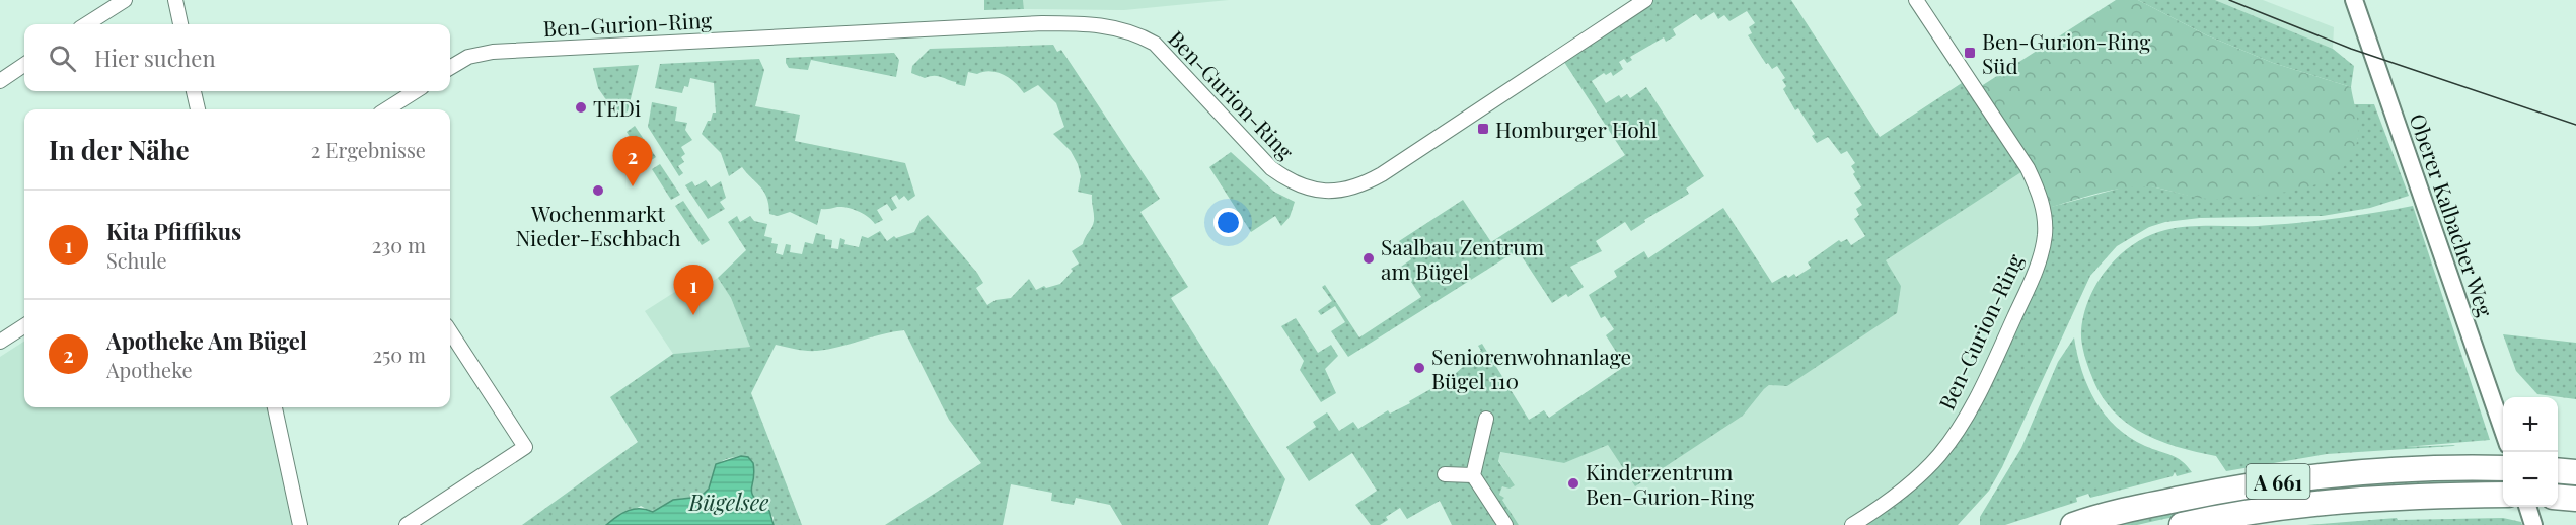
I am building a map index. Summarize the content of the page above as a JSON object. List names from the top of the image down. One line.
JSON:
{"streets":{"highway":["A 661"],"street":["Ben-Gurion-Ring","Oberer Kalbacher Weg"]},"water":["Bügelsee"],"places":{"transit":["Ben-Gurion-Ring Süd","Homburger Hohl"],"other":["TEDi","Wochenmarkt Nieder-Eschbach","Saalbau Zentrum am Bügel","Seniorenwohnanlage Bügel 110","Kinderzentrum Ben-Gurion-Ring"]},"page":{"search":"Hier suchen","heading":["In der Nähe","2 Ergebnisse"],"pins":["2","1"],"list":[{"mark":"1","name":"Kita Pfiffikus","note":"Schule","value":"230 m"},{"mark":"2","name":"Apotheke Am Bügel","note":"Apotheke","value":"250 m"}],"map_buttons":["+","−"]}}
